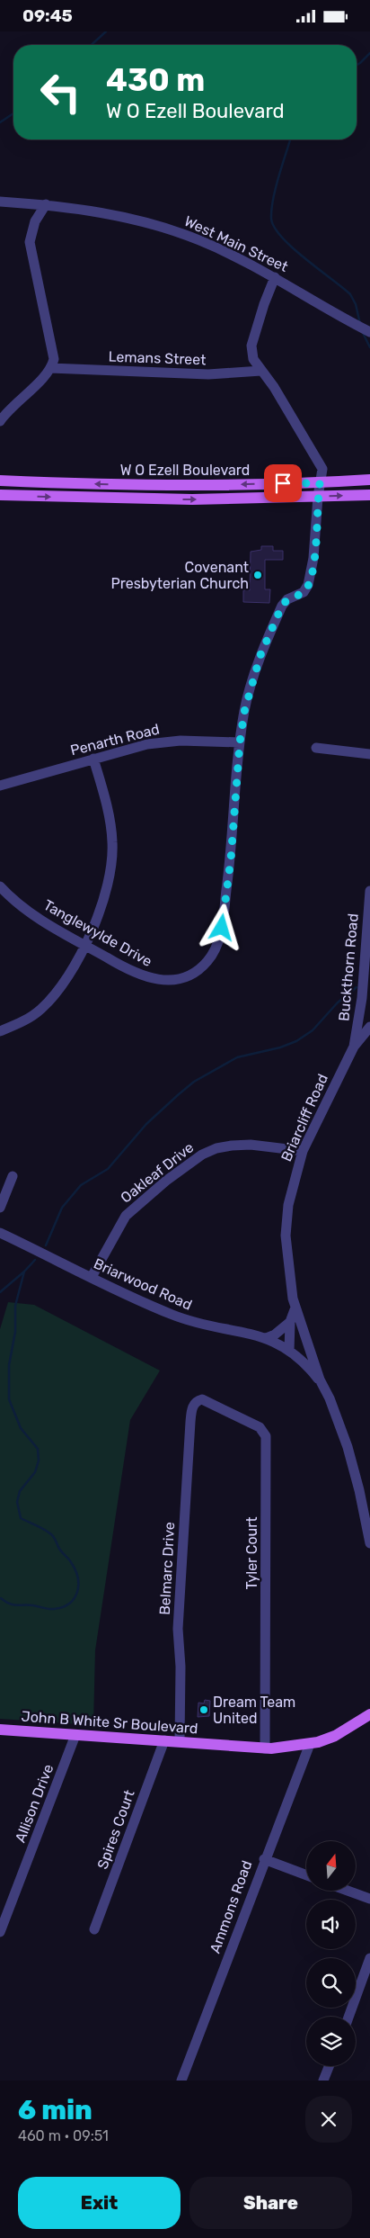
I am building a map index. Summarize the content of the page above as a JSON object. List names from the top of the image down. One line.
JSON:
{"streets":{"main road":["W O Ezell Boulevard","John B White Sr Boulevard"],"street":["West Main Street","Lemans Street","Penarth Road","Tanglewylde Drive","Buckthorn Road","Briarcliff Road","Oakleaf Drive","Briarwood Road","Tyler Court","Belmarc Drive","Allison Drive","Spires Court","Ammons Road"]},"crossings":[["West Main Street","Tanglewylde Drive"],["Lemans Street","Tanglewylde Drive"],["W O Ezell Boulevard","Tanglewylde Drive"],["Penarth Road","Tanglewylde Drive"],["Buckthorn Road","Briarcliff Road"],["Briarcliff Road","Oakleaf Drive"],["Briarcliff Road","Briarwood Road"],["Oakleaf Drive","Briarwood Road"],["Tyler Court","Belmarc Drive"],["Tyler Court","John B White Sr Boulevard"],["Belmarc Drive","John B White Sr Boulevard"],["John B White Sr Boulevard","Allison Drive"],["John B White Sr Boulevard","Spires Court"],["John B White Sr Boulevard","Ammons Road"]],"places":["Covenant Presbyterian Church","Dream Team United"],"north":"top","page":{"status":"09:45","turn":["430 m","W O Ezell Boulevard"],"heading":["6 min","460 m · 09:51"],"buttons":["Exit","Share"]}}
